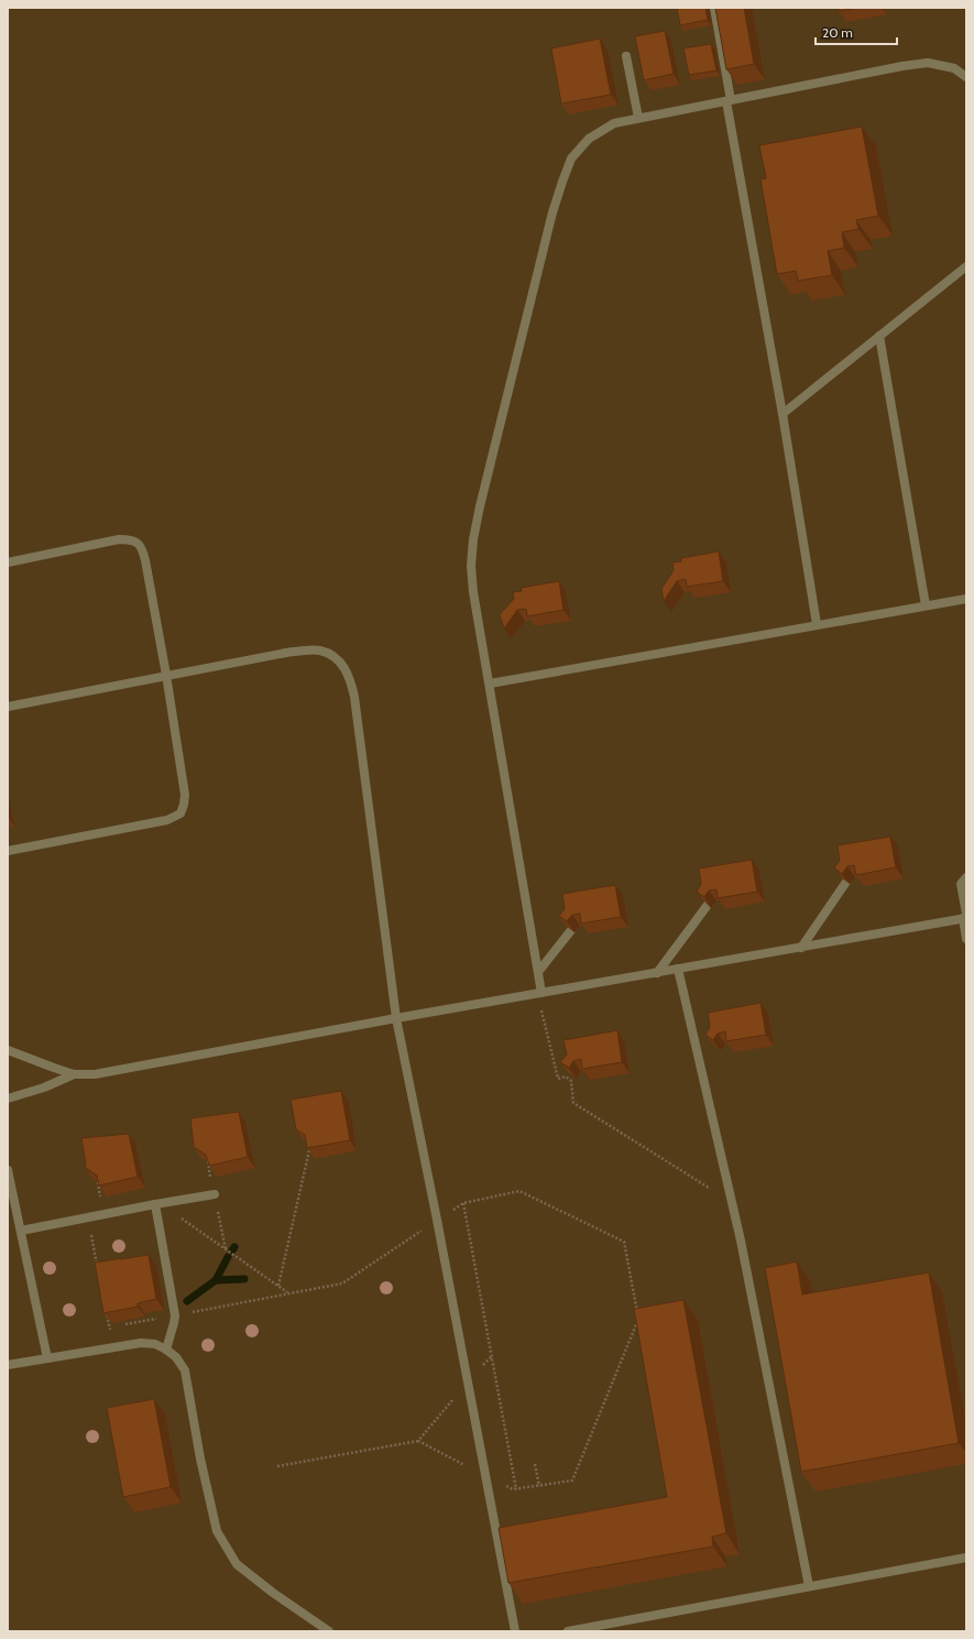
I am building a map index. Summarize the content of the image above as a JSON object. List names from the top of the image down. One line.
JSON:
{"scale_bar":"20 m"}
